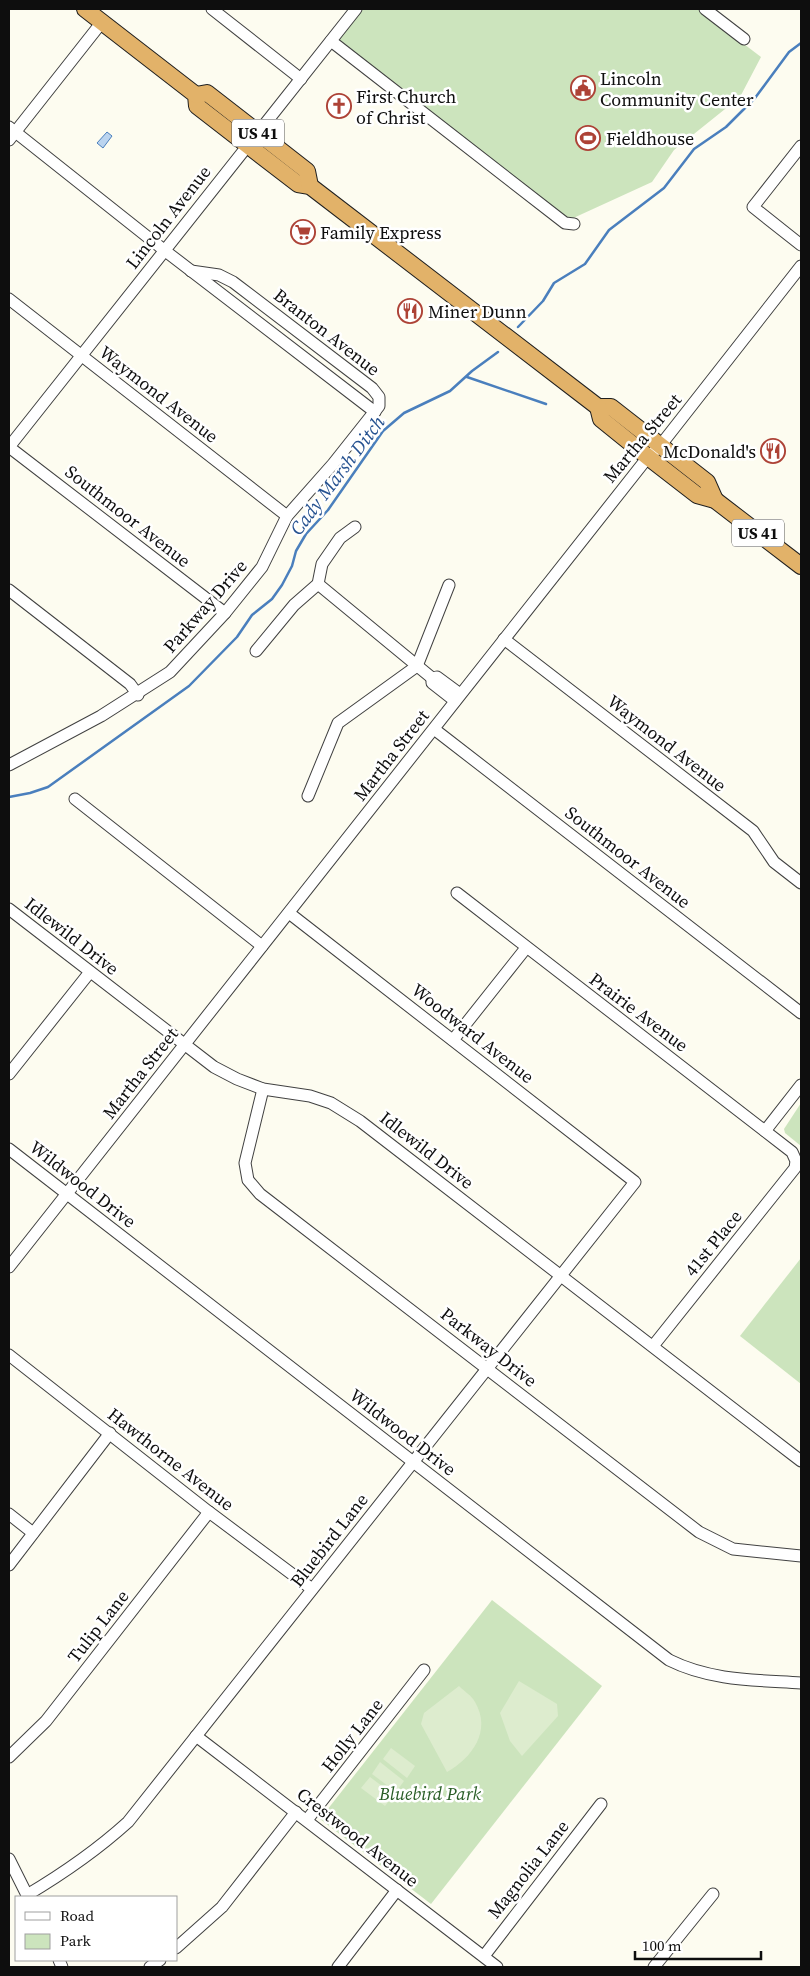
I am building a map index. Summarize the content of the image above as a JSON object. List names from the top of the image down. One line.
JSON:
{"streets":{"highway":["US 41"],"street":["Lincoln Avenue","Branton Avenue","Waymond Avenue","Martha Street","Southmoor Avenue","Parkway Drive","Idlewild Drive","Prairie Avenue","Woodward Avenue","Wildwood Drive","41st Place","Hawthorne Avenue","Bluebird Lane","Tulip Lane","Holly Lane","Crestwood Avenue","Magnolia Lane"]},"crossings":[["US 41","Lincoln Avenue"],["US 41","Martha Street"],["Lincoln Avenue","Branton Avenue"],["Lincoln Avenue","Waymond Avenue"],["Lincoln Avenue","Southmoor Avenue"],["Branton Avenue","Parkway Drive"],["Waymond Avenue","Martha Street"],["Waymond Avenue","Parkway Drive"],["Martha Street","Southmoor Avenue"],["Martha Street","Idlewild Drive"],["Martha Street","Woodward Avenue"],["Martha Street","Wildwood Drive"],["Southmoor Avenue","Parkway Drive"],["Parkway Drive","Idlewild Drive"],["Parkway Drive","Bluebird Lane"],["Idlewild Drive","41st Place"],["Idlewild Drive","Bluebird Lane"],["Prairie Avenue","41st Place"],["Woodward Avenue","Bluebird Lane"],["Wildwood Drive","Bluebird Lane"],["Hawthorne Avenue","Bluebird Lane"],["Hawthorne Avenue","Tulip Lane"],["Bluebird Lane","Crestwood Avenue"],["Holly Lane","Crestwood Avenue"],["Crestwood Avenue","Magnolia Lane"]],"water":["Cady Marsh Ditch"],"parks":["Bluebird Park"],"places":{"public building":["Lincoln Community Center"],"church":["First Church of Christ"],"sports":["Fieldhouse"],"supermarket":["Family Express"],"restaurant":["Miner Dunn","McDonald's"]},"legend":["Road","Park"],"scale_bar":"100 m"}
